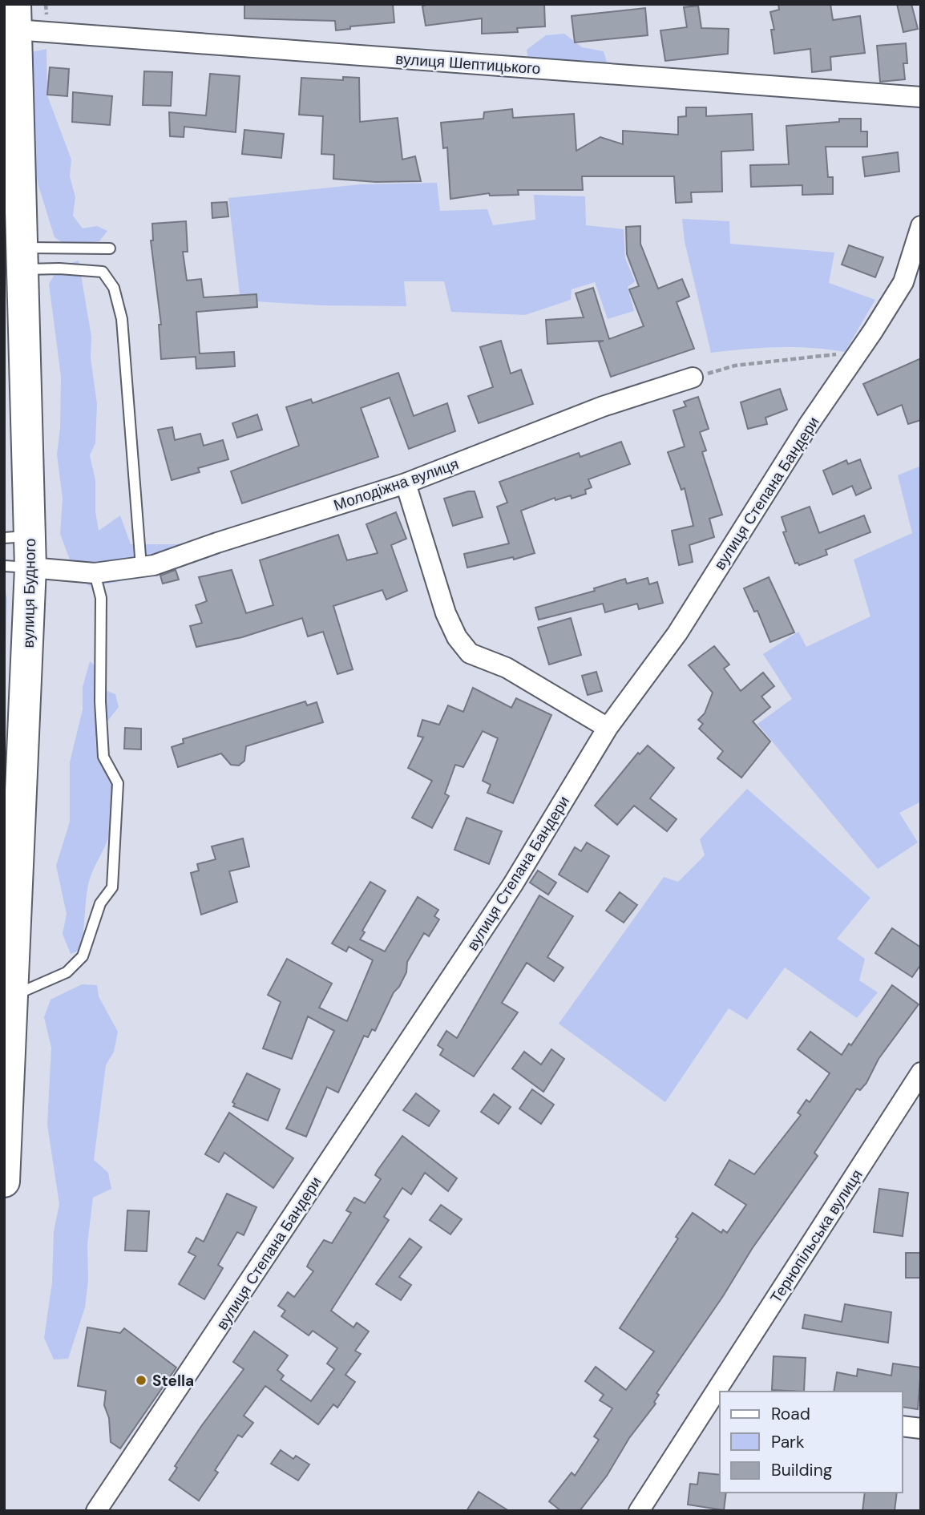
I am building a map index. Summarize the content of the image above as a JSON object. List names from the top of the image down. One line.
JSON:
{"streets":{"highway":["вулиця Будного"],"street":["вулиця Шептицького","Молодіжна вулиця","вулиця Степана Бандери","Тернопільська вулиця"]},"crossings":[["вулиця Шептицького","вулиця Будного"],["Молодіжна вулиця","вулиця Будного"]],"places":["Stella"],"legend":["Road","Park","Building"]}
